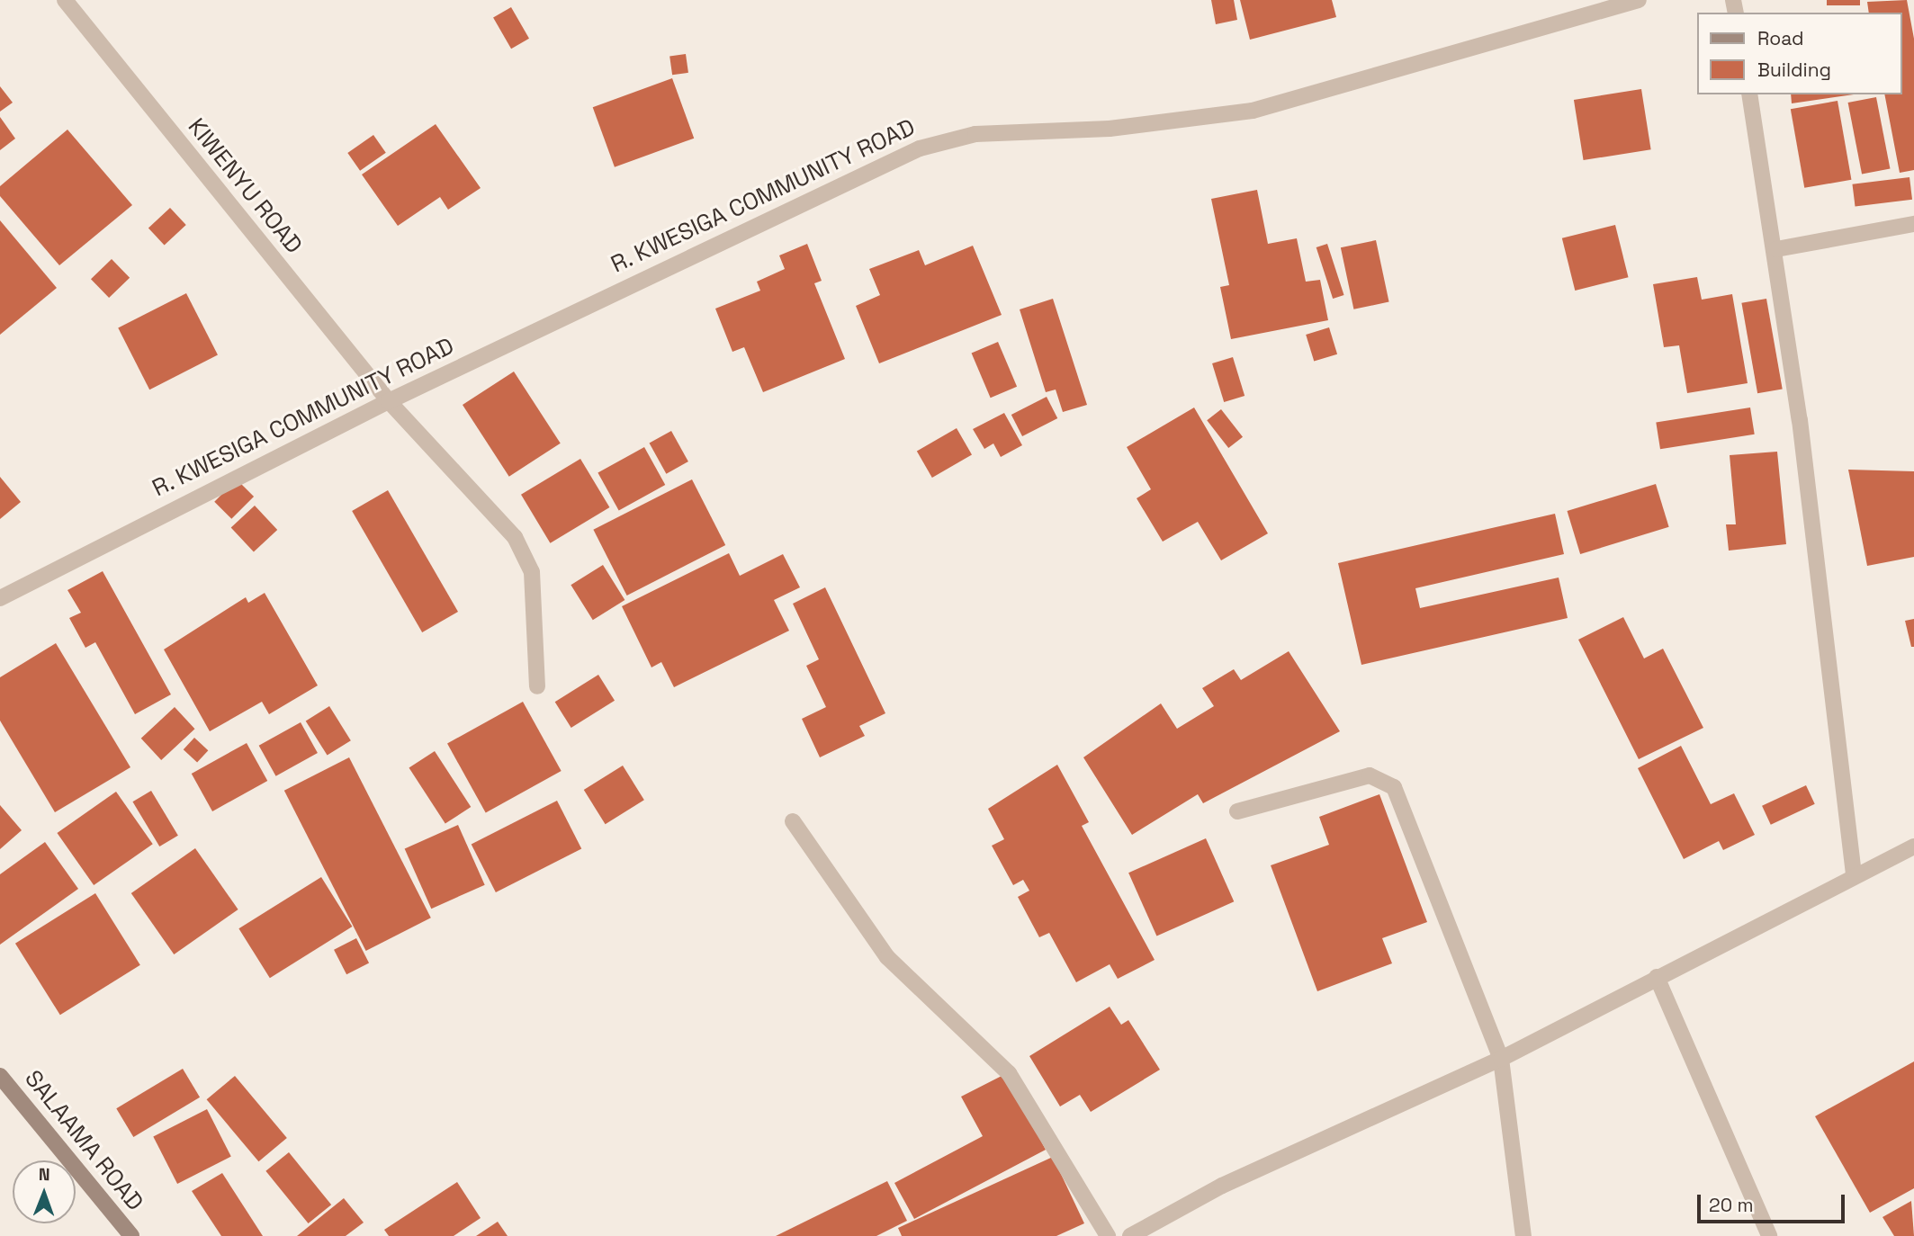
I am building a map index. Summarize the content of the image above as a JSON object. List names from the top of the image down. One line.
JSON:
{"streets":{"main road":["SALAAMA ROAD"],"street":["KIWENYU ROAD","R. KWESIGA COMMUNITY ROAD"]},"crossings":[["KIWENYU ROAD","R. KWESIGA COMMUNITY ROAD"]],"legend":["Road","Building"],"scale_bar":"20 m","north":"top"}
